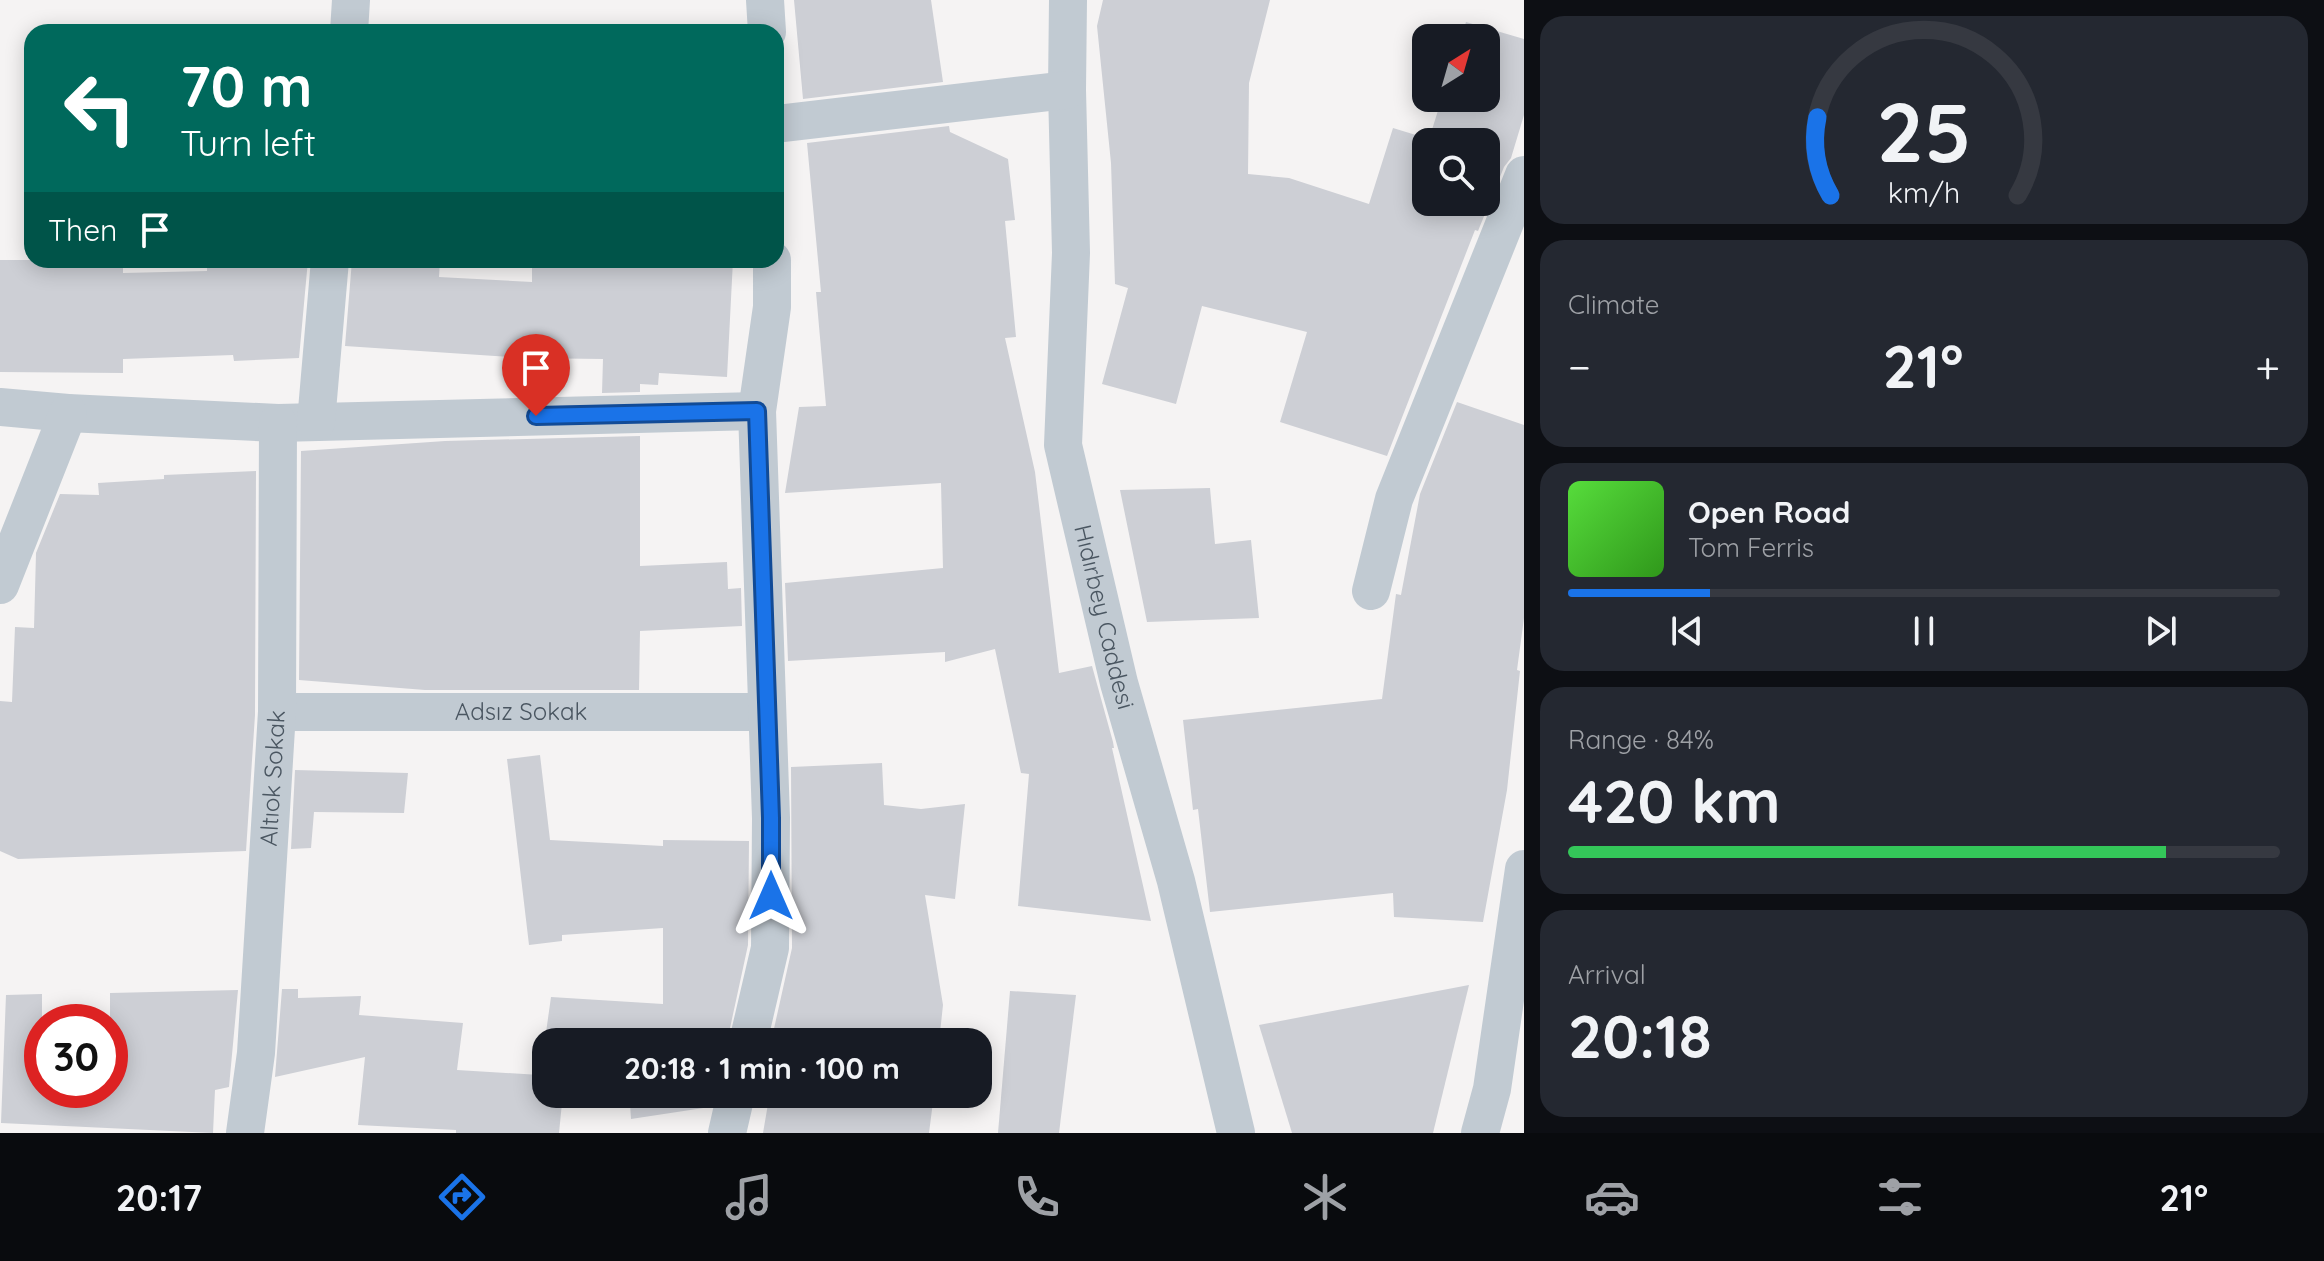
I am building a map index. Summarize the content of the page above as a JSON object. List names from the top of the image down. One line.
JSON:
{"streets":{"street":["Hıdırbey Caddesi","Adsız Sokak","Altıok Sokak"]},"crossings":[["Adsız Sokak","Altıok Sokak"]],"north":"top right","page":{"turn":["70 m","Turn left"],"then":"Then","tile":["Climate",["Range · 84%","420 km"],["Arrival","20:18"]],"heat":["−","21°","+"],"song":["Open Road","Tom Ferris"],"limit":"30","trip":"20:18 · 1 min · 100 m","tabs":["20:17","21°"],"gauge":["25","km/h"]}}
